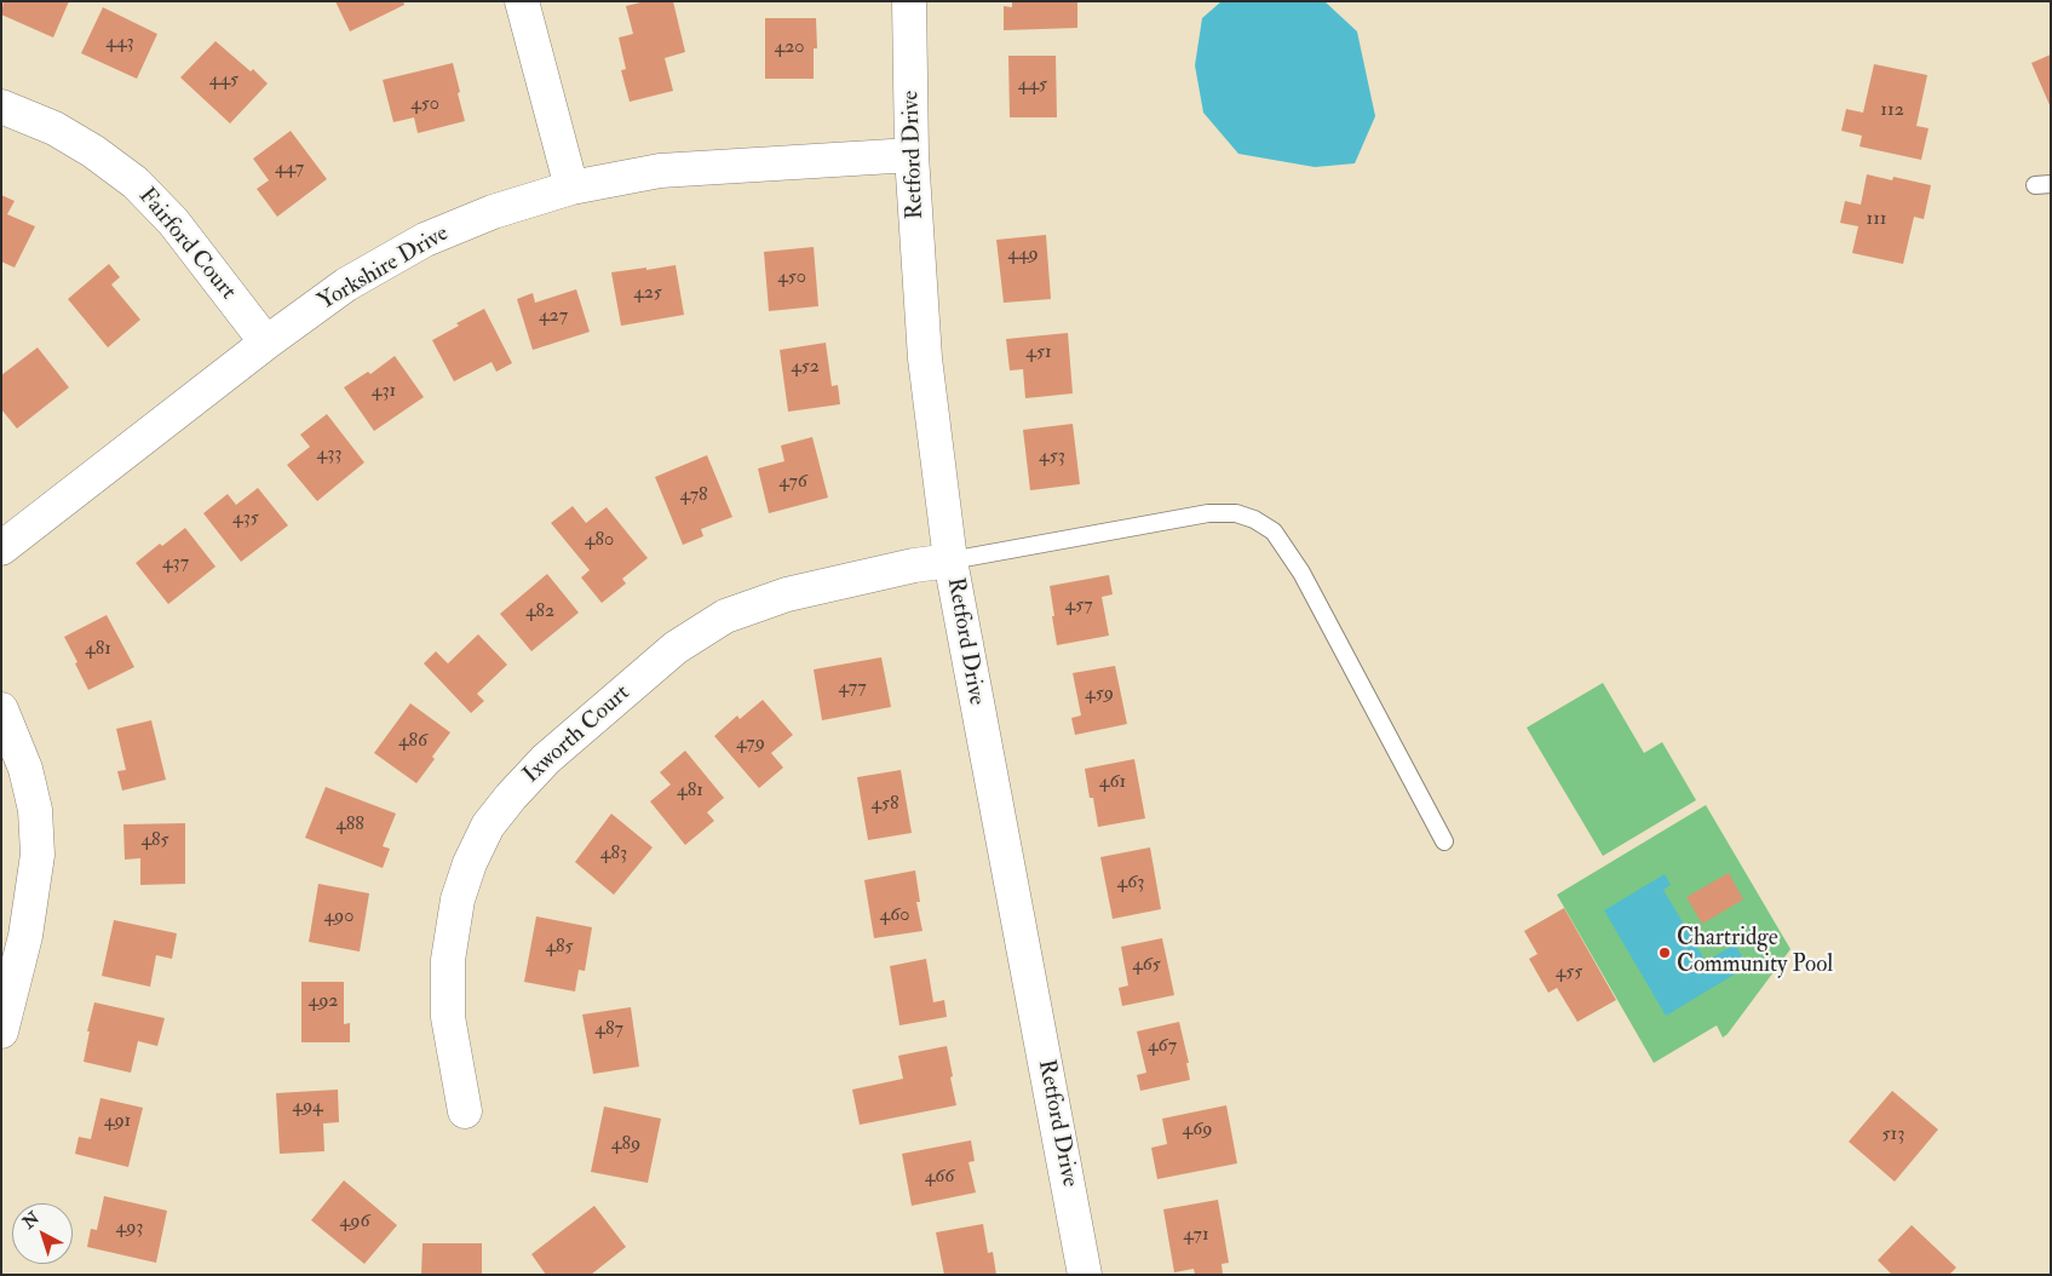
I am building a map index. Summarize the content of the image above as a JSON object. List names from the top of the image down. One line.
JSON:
{"streets":{"street":["Retford Drive","Fairford Court","Yorkshire Drive","Ixworth Court"]},"crossings":[["Retford Drive","Yorkshire Drive"],["Retford Drive","Ixworth Court"],["Fairford Court","Yorkshire Drive"]],"places":["Chartridge Community Pool"],"house_numbers":["443","420","445","445","450","112","447","111","449","450","425","427","451","452","431","433","453","476","478","435","480","437","457","482","481","477","459","486","479","461","481","458","488","485","483","463","460","490","485","465","455","492","487","467","494","491","469","513","489","466","496","493","471"],"north":"top left"}
